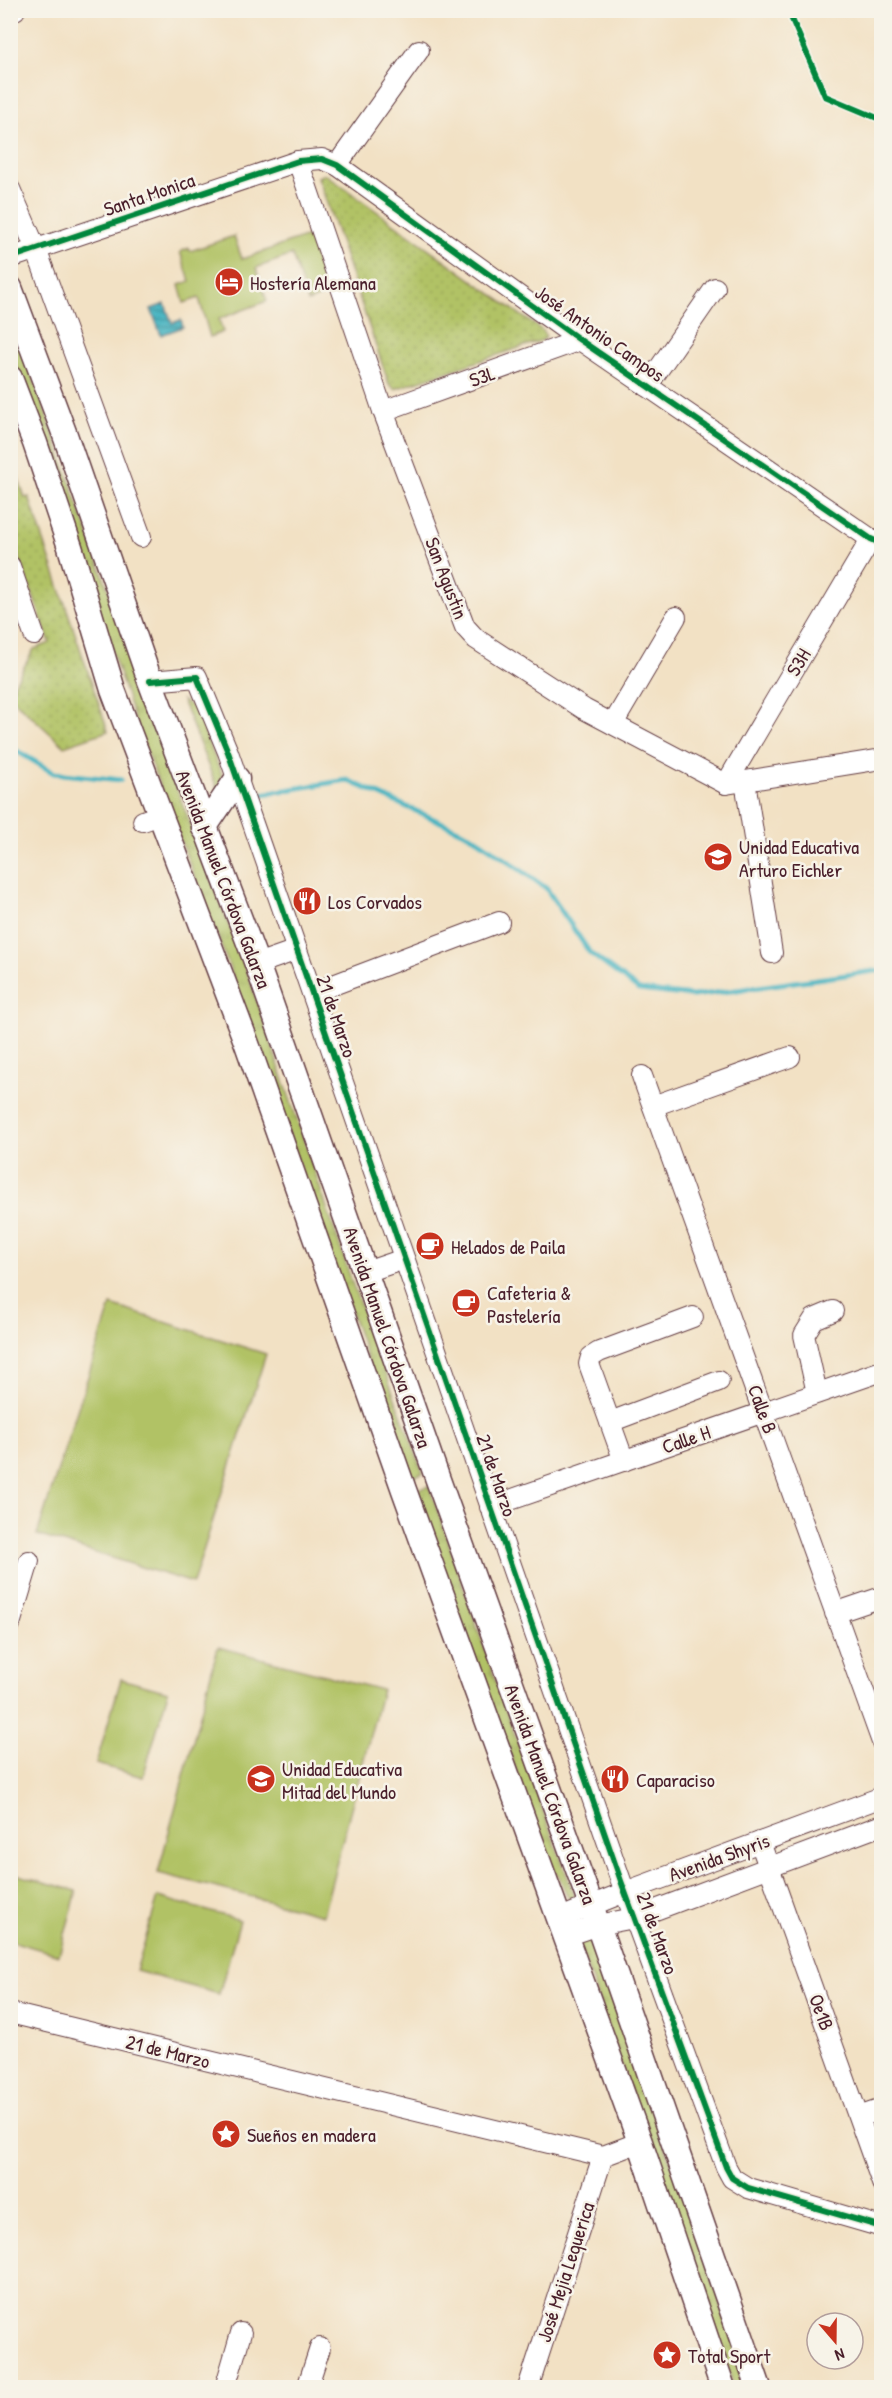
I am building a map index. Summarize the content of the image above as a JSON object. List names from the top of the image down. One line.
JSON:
{"streets":{"main road":["Avenida Manuel Córdova Galarza"],"street":["Santa Monica","José Antonio Campos","S3L","San Agustin","S3H","21 de Marzo","Calle B","Calle H","Avenida Shyris","Oe1B","José Mejia Lequerica"]},"crossings":[["Santa Monica","José Antonio Campos"],["Santa Monica","San Agustin"],["José Antonio Campos","S3L"],["José Antonio Campos","San Agustin"],["José Antonio Campos","S3H"],["S3L","San Agustin"],["San Agustin","S3H"],["Avenida Manuel Córdova Galarza","21 de Marzo"],["Avenida Manuel Córdova Galarza","Avenida Shyris"],["21 de Marzo","Calle H"],["21 de Marzo","Avenida Shyris"],["21 de Marzo","José Mejia Lequerica"],["Calle B","Calle H"],["Avenida Shyris","Oe1B"]],"places":{"hotel":["Hostería Alemana"],"school or university":["Unidad Educativa Arturo Eichler","Unidad Educativa Mitad del Mundo"],"restaurant":["Los Corvados","Caparaciso"],"cafe":["Helados de Paila","Cafeteria & Pastelería"],"place":["Sueños en madera","Total Sport"]},"north":"bottom"}
